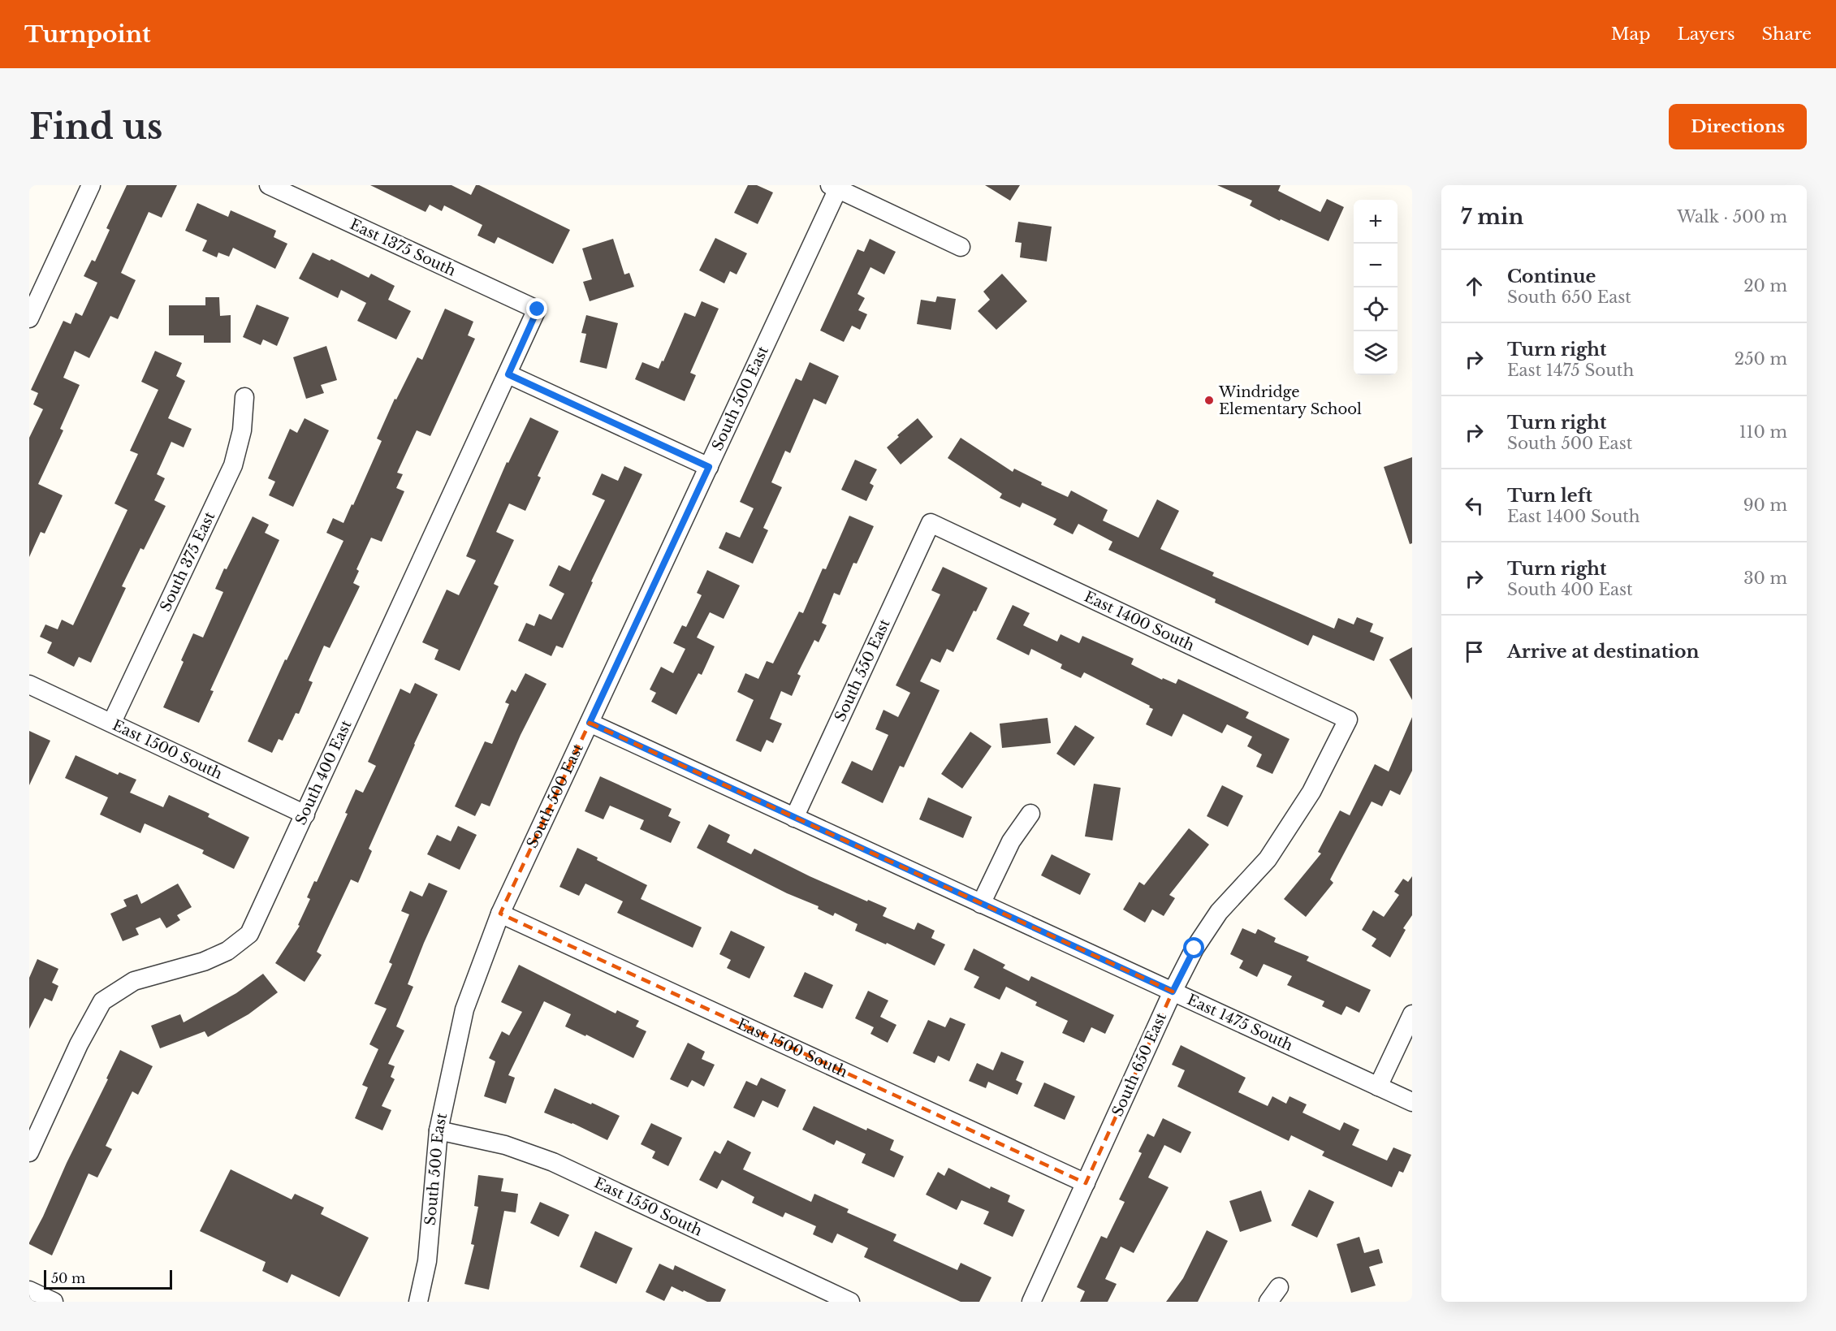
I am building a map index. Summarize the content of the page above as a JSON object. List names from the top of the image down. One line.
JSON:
{"streets":{"street":["East 1375 South","South 500 East","South 375 East","East 1400 South","South 550 East","East 1500 South","South 400 East","East 1475 South","South 650 East","East 1550 South"]},"crossings":[["East 1375 South","South 400 East"],["South 500 East","East 1500 South"],["South 500 East","East 1475 South"],["South 500 East","East 1550 South"],["South 375 East","East 1500 South"],["East 1400 South","South 550 East"],["East 1400 South","South 650 East"],["South 550 East","East 1475 South"],["East 1500 South","South 400 East"],["East 1500 South","South 650 East"],["East 1475 South","South 650 East"]],"places":["Windridge Elementary School"],"scale_bar":"50 m","page":{"header":"Turnpoint","nav":["Map","Layers","Share"],"buttons":"Directions","title":"Find us","heading":["7 min","Walk · 500 m"],"map_buttons":["+","−"],"list":[["Continue","South 650 East","20 m"],["Turn right","East 1475 South","250 m"],["Turn right","South 500 East","110 m"],["Turn left","East 1400 South","90 m"],["Turn right","South 400 East","30 m"],"Arrive at destination"],"scale":"50 m"}}
